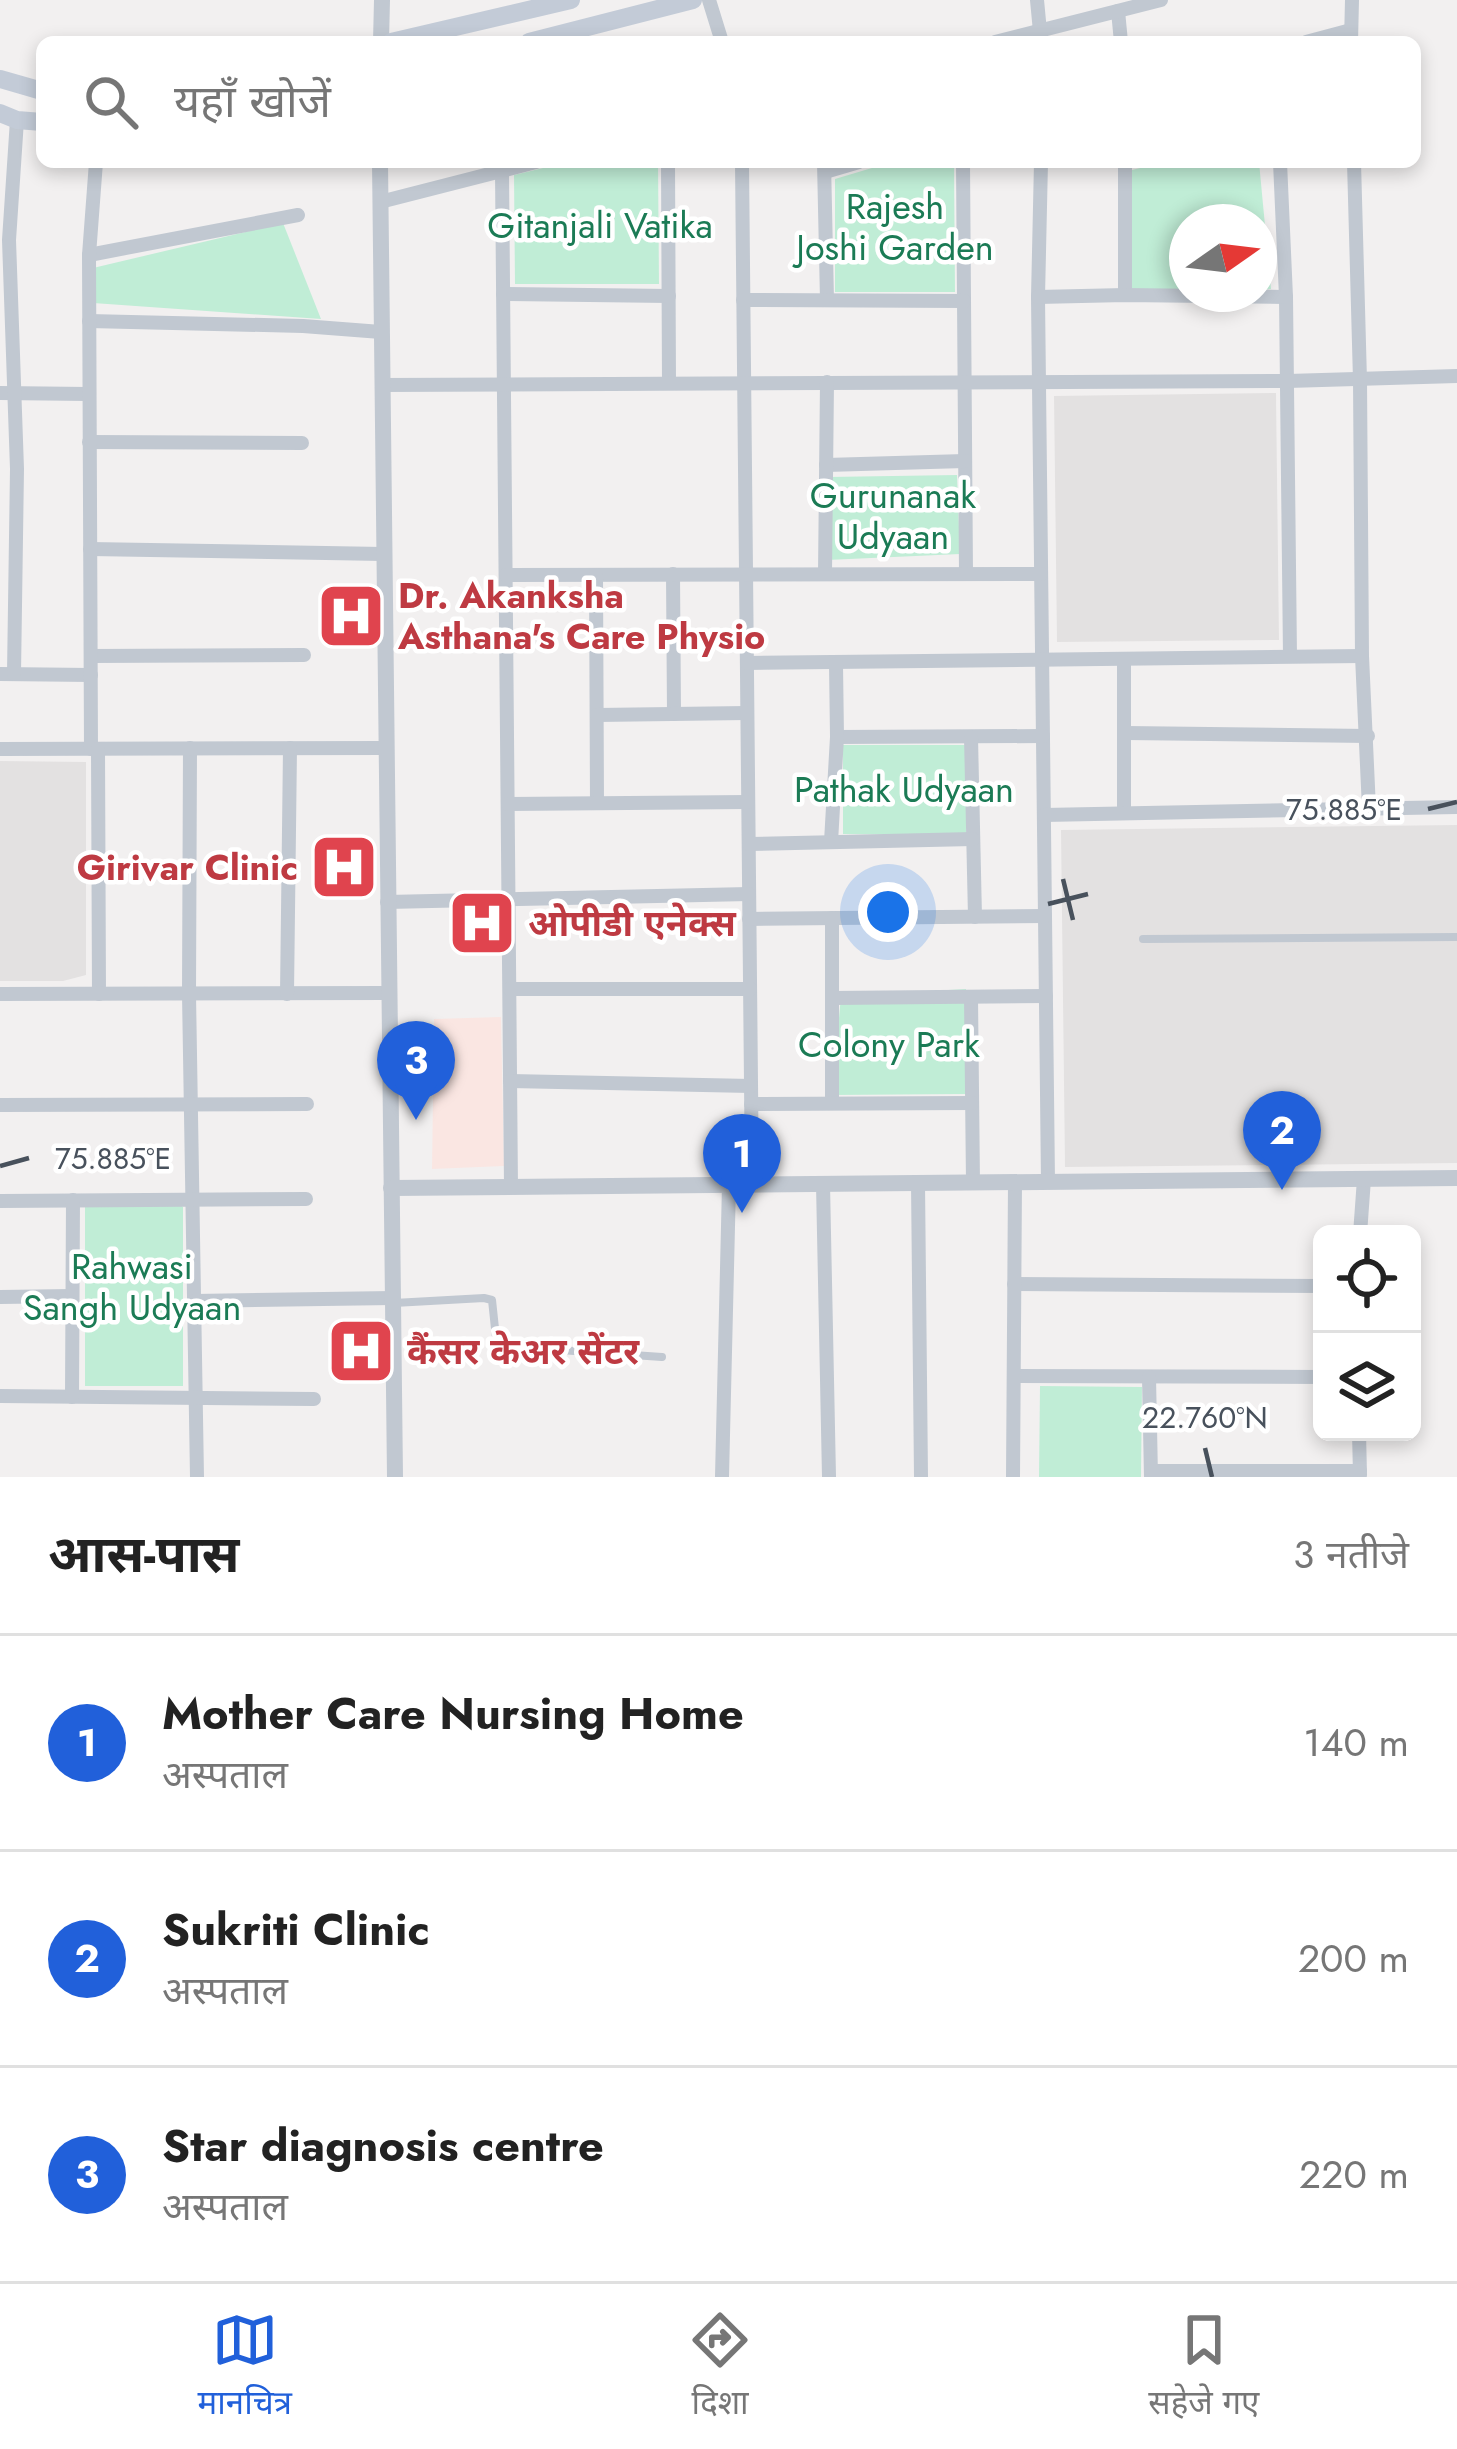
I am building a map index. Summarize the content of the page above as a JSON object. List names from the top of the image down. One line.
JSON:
{"parks":["Rajesh Joshi Garden","Gitanjali Vatika","Gurunanak Udyaan","Pathak Udyaan","Colony Park","Rahwasi Sangh Udyaan"],"places":{"hospital":["Dr. Akanksha Asthana's Care Physio","Girivar Clinic","ओपीडी एनेक्स","कैंसर केअर सेंटर"]},"north":"right","page":{"search":"यहाँ खोजें","pins":["3","2","1"],"heading":["आस-पास","3 नतीजे"],"list":[{"mark":"1","name":"Mother Care Nursing Home","note":"अस्पताल","value":"140 m"},{"mark":"2","name":"Sukriti Clinic","note":"अस्पताल","value":"200 m"},{"mark":"3","name":"Star diagnosis centre","note":"अस्पताल","value":"220 m"}],"nav":["मानचित्र","दिशा","सहेजे गए"]},"coordinates":["75.885°E","22.760°N"]}
